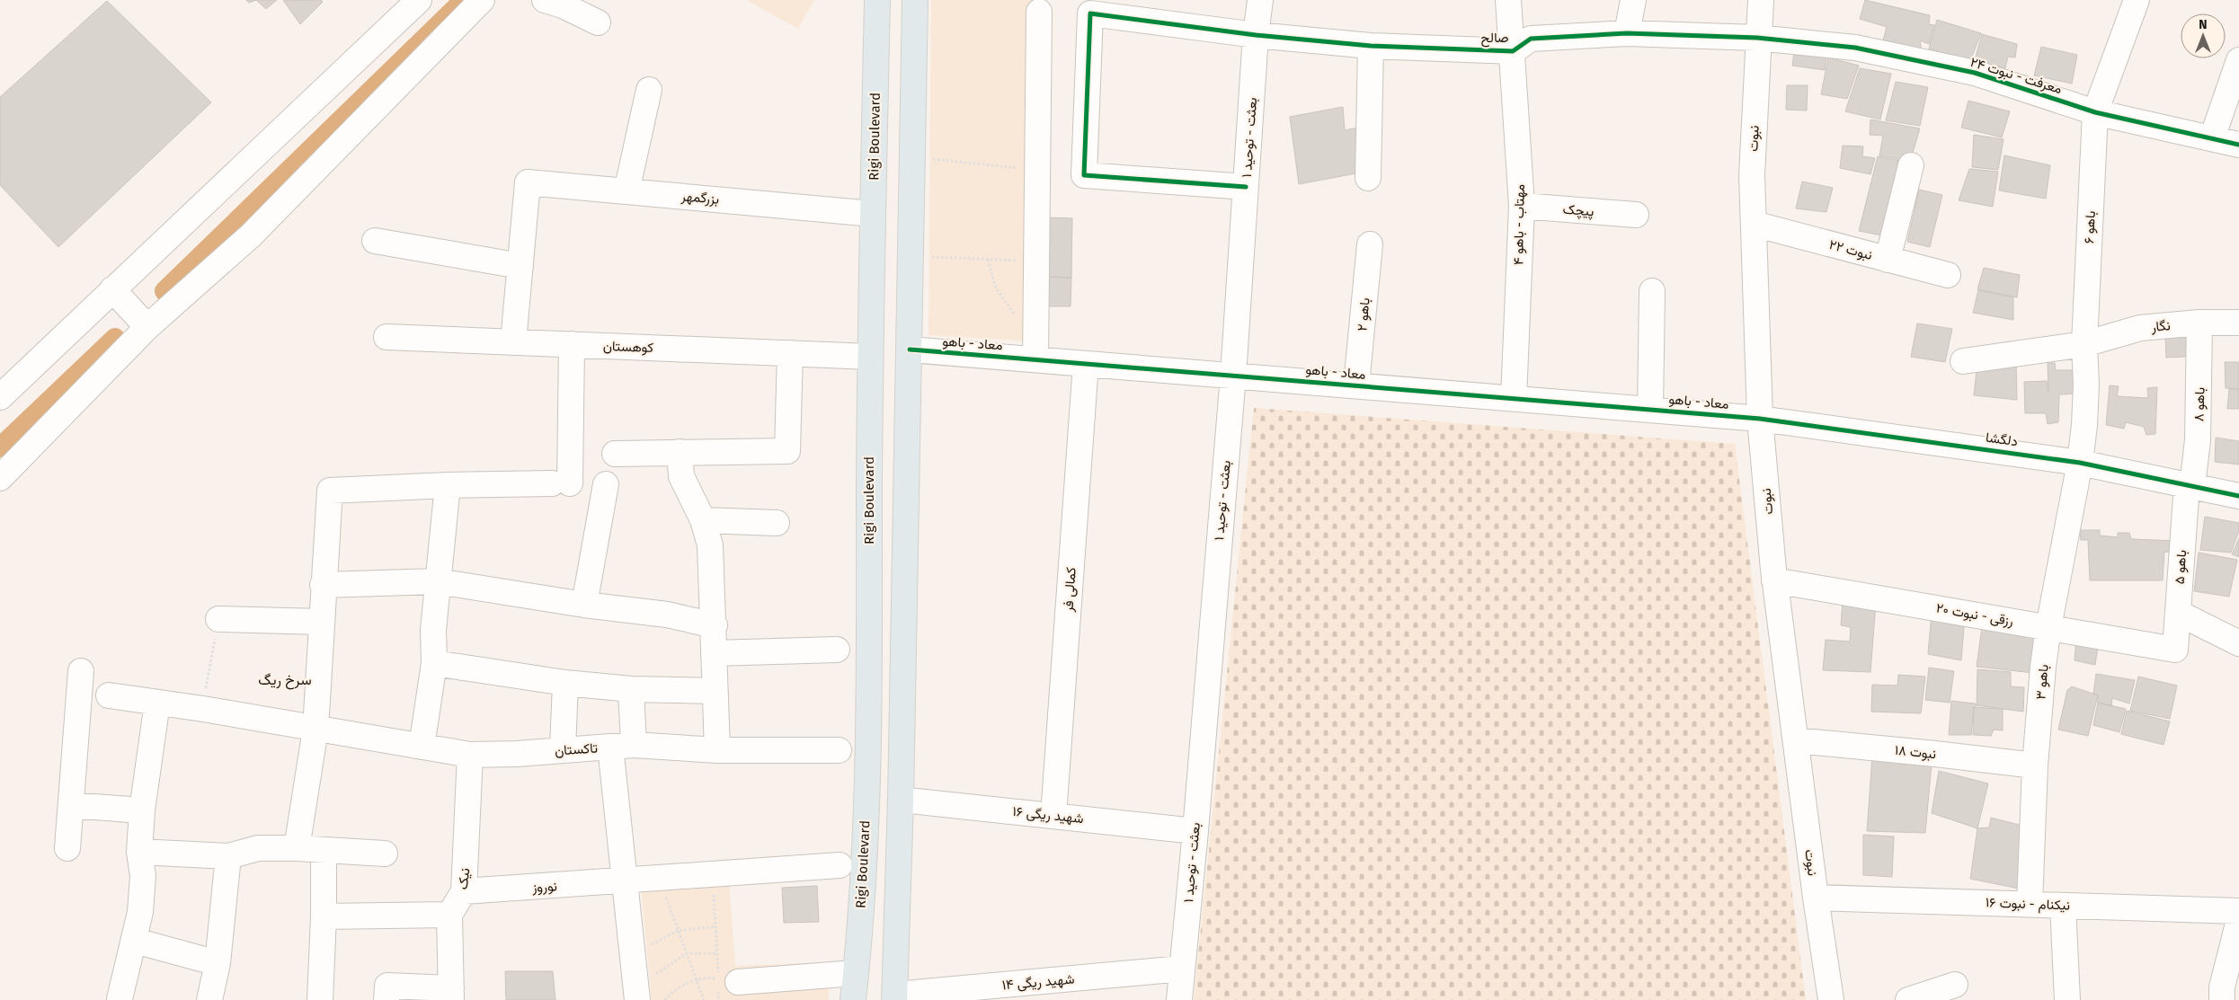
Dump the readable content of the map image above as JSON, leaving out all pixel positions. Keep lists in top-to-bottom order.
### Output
{
  "streets": {
    "main road": ["Rigi Boulevard"],
    "street": [
      "صالح",
      "معرفت - نبوت ۲۴",
      "بعثت - توحید ۱",
      "نبوت",
      "بزرگمهر",
      "پیچک",
      "مهتاب - باهو ۴",
      "باهو ۶",
      "نبوت ۲۲",
      "باهو ۲",
      "نگار",
      "معاد - باهو",
      "کوهستان",
      "باهو ۸",
      "دلگشا",
      "باهو ۵",
      "کمالی فر",
      "رزقی - نبوت ۲۰",
      "باهو ۳",
      "تاکستان",
      "نبوت ۱۸",
      "شهید ریگی ۱۶",
      "نیک",
      "نوروز",
      "نیکنام - نبوت ۱۶",
      "شهید ریگی ۱۴"
    ]
  },
  "crossings": [
    ["صالح", "معرفت - نبوت ۲۴"],
    ["صالح", "بعثت - توحید ۱"],
    ["صالح", "نبوت"],
    ["صالح", "مهتاب - باهو ۴"],
    ["معرفت - نبوت ۲۴", "نبوت"],
    ["معرفت - نبوت ۲۴", "باهو ۶"],
    ["Rigi Boulevard", "بزرگمهر"],
    ["Rigi Boulevard", "کوهستان"],
    ["بعثت - توحید ۱", "معاد - باهو"],
    ["بعثت - توحید ۱", "شهید ریگی ۱۶"],
    ["بعثت - توحید ۱", "شهید ریگی ۱۴"],
    ["نبوت", "نبوت ۲۲"],
    ["نبوت", "معاد - باهو"],
    ["نبوت", "دلگشا"],
    ["نبوت", "رزقی - نبوت ۲۰"],
    ["نبوت", "نبوت ۱۸"],
    ["نبوت", "نیکنام - نبوت ۱۶"],
    ["پیچک", "مهتاب - باهو ۴"],
    ["مهتاب - باهو ۴", "معاد - باهو"],
    ["باهو ۶", "نگار"],
    ["باهو ۶", "دلگشا"],
    ["باهو ۶", "باهو ۳"],
    ["باهو ۲", "معاد - باهو"],
    ["نگار", "باهو ۸"],
    ["معاد - باهو", "دلگشا"],
    ["معاد - باهو", "کمالی فر"],
    ["باهو ۸", "دلگشا"],
    ["باهو ۸", "باهو ۵"],
    ["دلگشا", "باهو ۵"],
    ["دلگشا", "باهو ۳"],
    ["باهو ۵", "رزقی - نبوت ۲۰"],
    ["کمالی فر", "شهید ریگی ۱۶"],
    ["رزقی - نبوت ۲۰", "باهو ۳"],
    ["باهو ۳", "نبوت ۱۸"],
    ["باهو ۳", "نیکنام - نبوت ۱۶"],
    ["تاکستان", "نیک"],
    ["نیک", "نوروز"]
  ],
  "districts": ["سرخ ریگ"],
  "north": "top"
}
